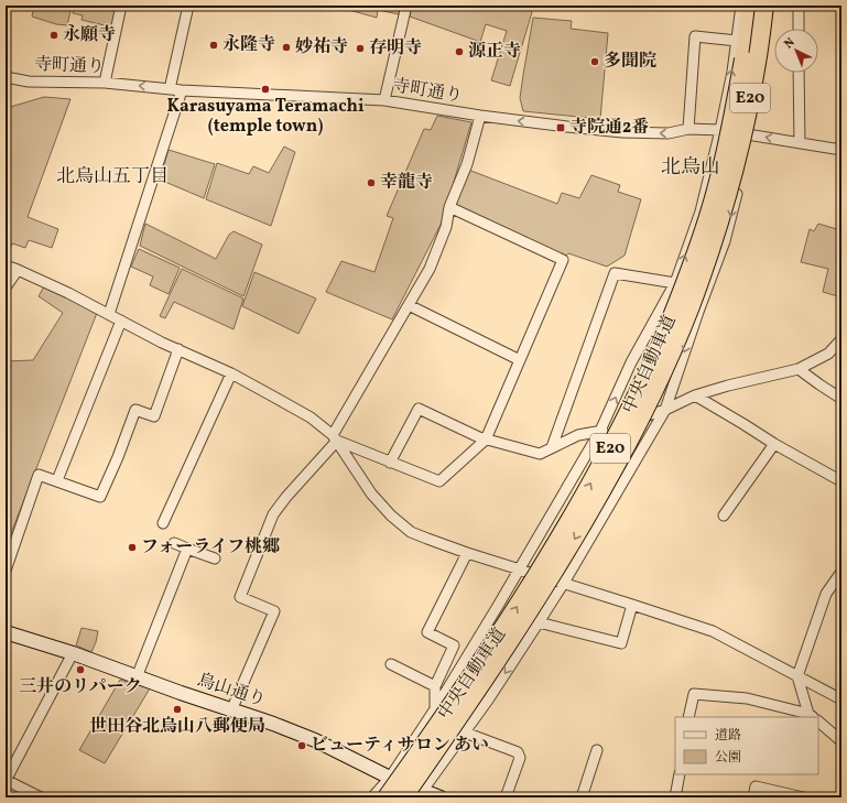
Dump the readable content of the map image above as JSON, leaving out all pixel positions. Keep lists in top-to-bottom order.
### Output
{
  "streets": {
    "highway": ["E20", "中央自動車道"],
    "street": ["寺町通り", "烏山通り"]
  },
  "one_way": ["寺町通り"],
  "districts": ["北烏山", "北烏山五丁目"],
  "places": {
    "other": [
      "永願寺",
      "永隆寺",
      "妙祐寺",
      "存明寺",
      "源正寺",
      "多聞院",
      "Karasuyama Teramachi (temple town)",
      "幸龍寺",
      "フォーライフ桃郷",
      "三井のリパーク",
      "世田谷北烏山八郵便局",
      "ビューティサロン あい"
    ],
    "transit": ["寺院通2番"]
  },
  "legend": ["道路", "公園"],
  "north": "top left"
}
